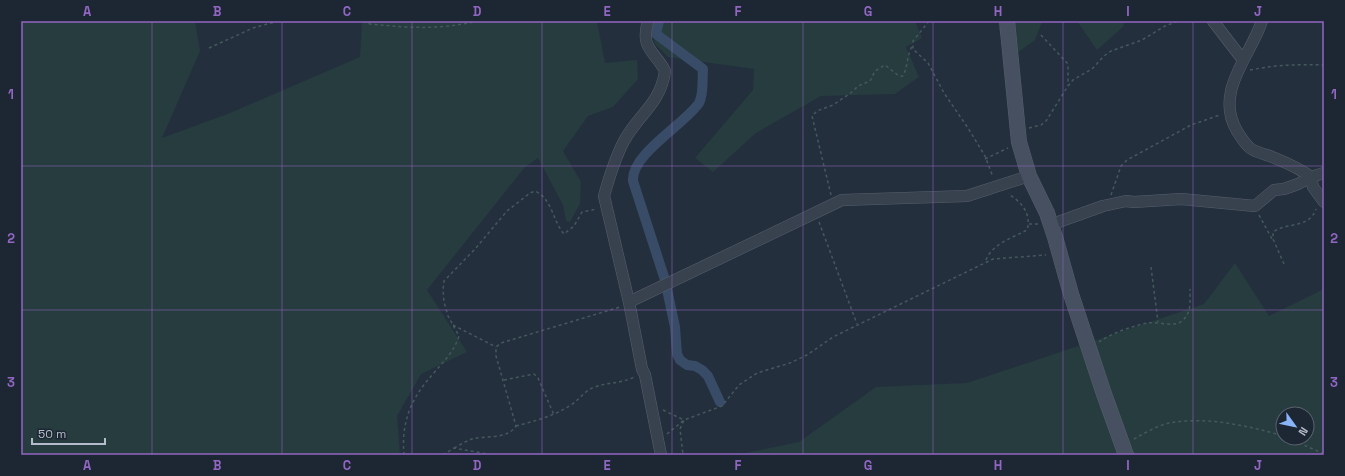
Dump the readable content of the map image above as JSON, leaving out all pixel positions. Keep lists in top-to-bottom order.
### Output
{
  "scale_bar": "50 m",
  "north": "bottom right",
  "grid": {
    "columns": [
      "A",
      "B",
      "C",
      "D",
      "E",
      "F",
      "G",
      "H",
      "I",
      "J"
    ],
    "rows": ["1", "2", "3"]
  }
}
